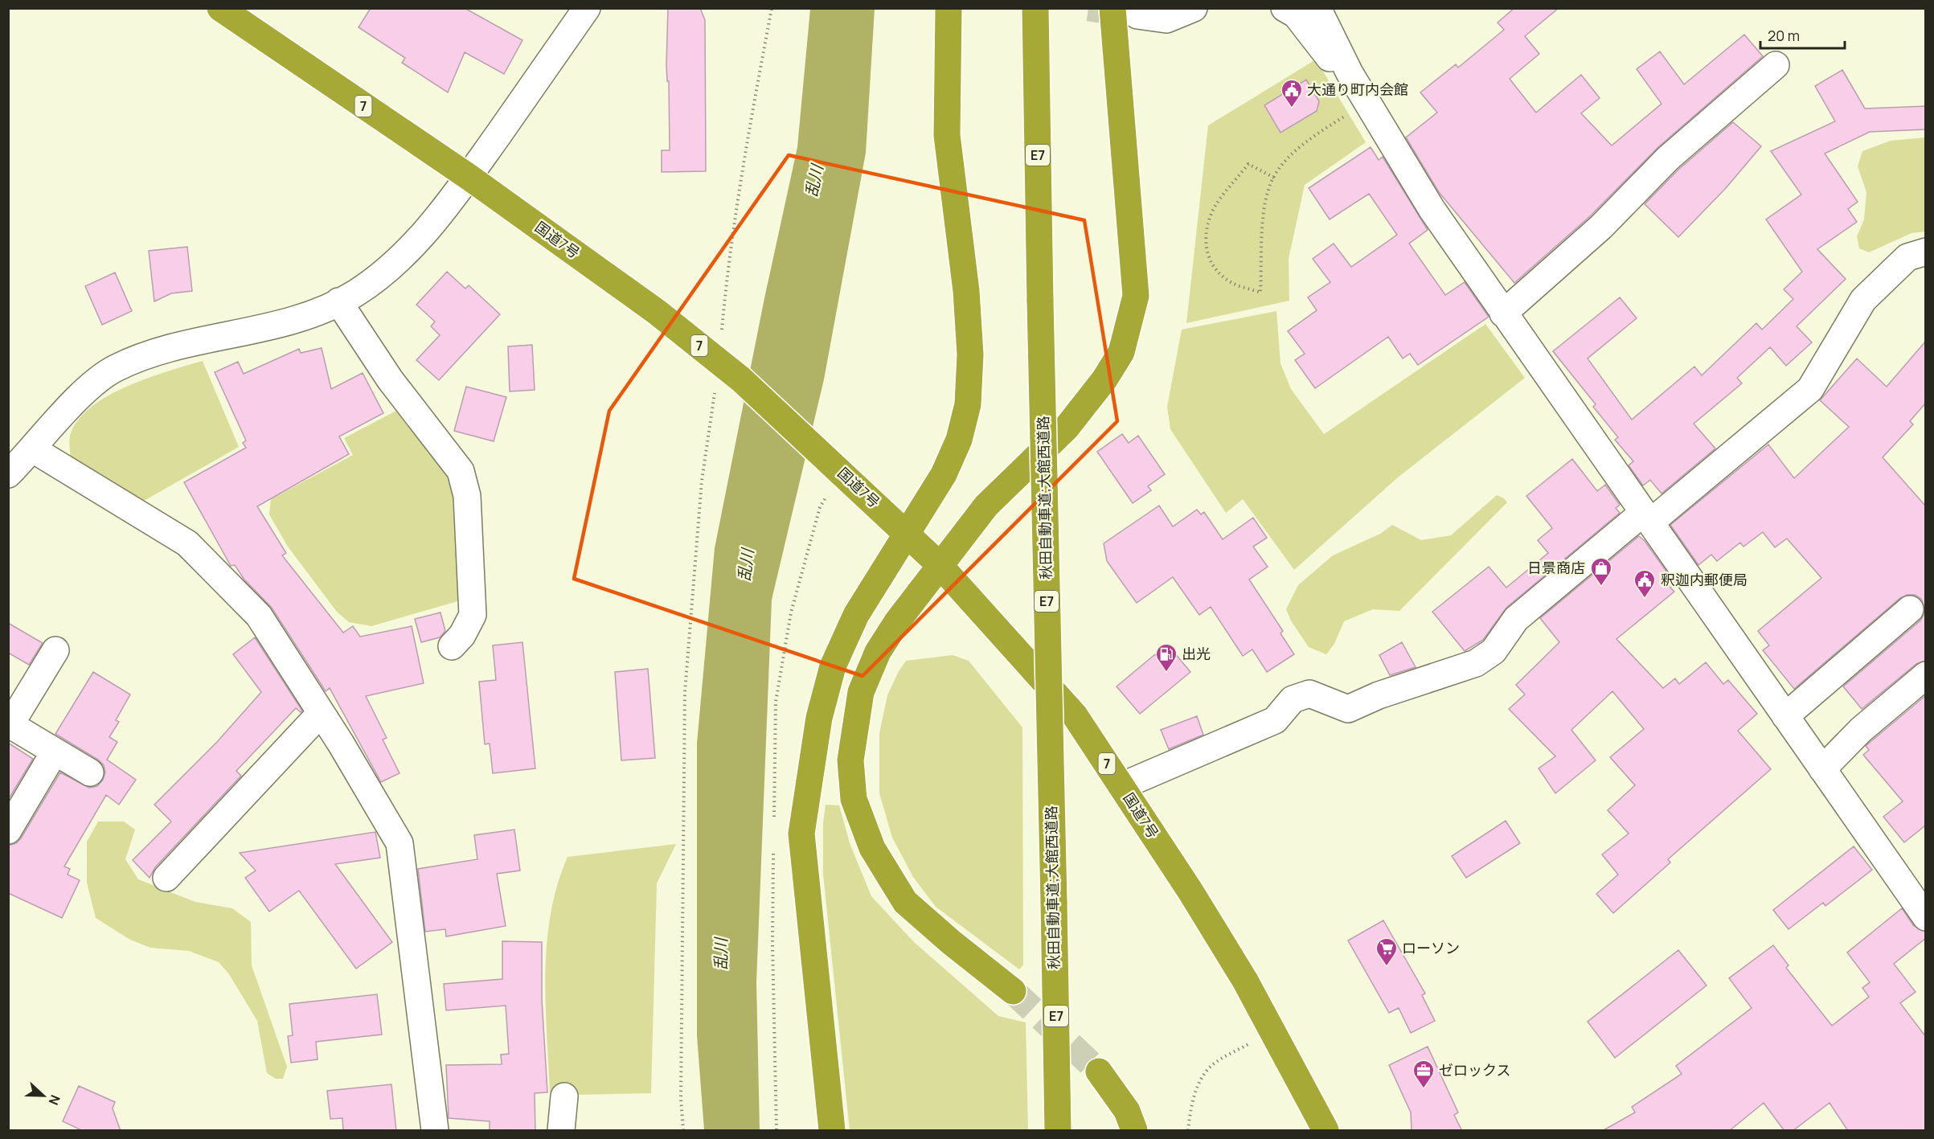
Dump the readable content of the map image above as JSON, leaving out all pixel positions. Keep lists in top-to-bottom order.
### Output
{
  "streets": {
    "highway": [
      "7",
      "E7",
      "国道7号",
      "秋田自動車道;大館西道路"
    ]
  },
  "water": ["乱川"],
  "places": {
    "public building": ["大通り町内会館", "釈迦内郵便局"],
    "shop": ["日景商店"],
    "fuel station": ["出光"],
    "supermarket": ["ローソン"],
    "office": ["ゼロックス"]
  },
  "scale_bar": "20 m",
  "north": "right"
}
